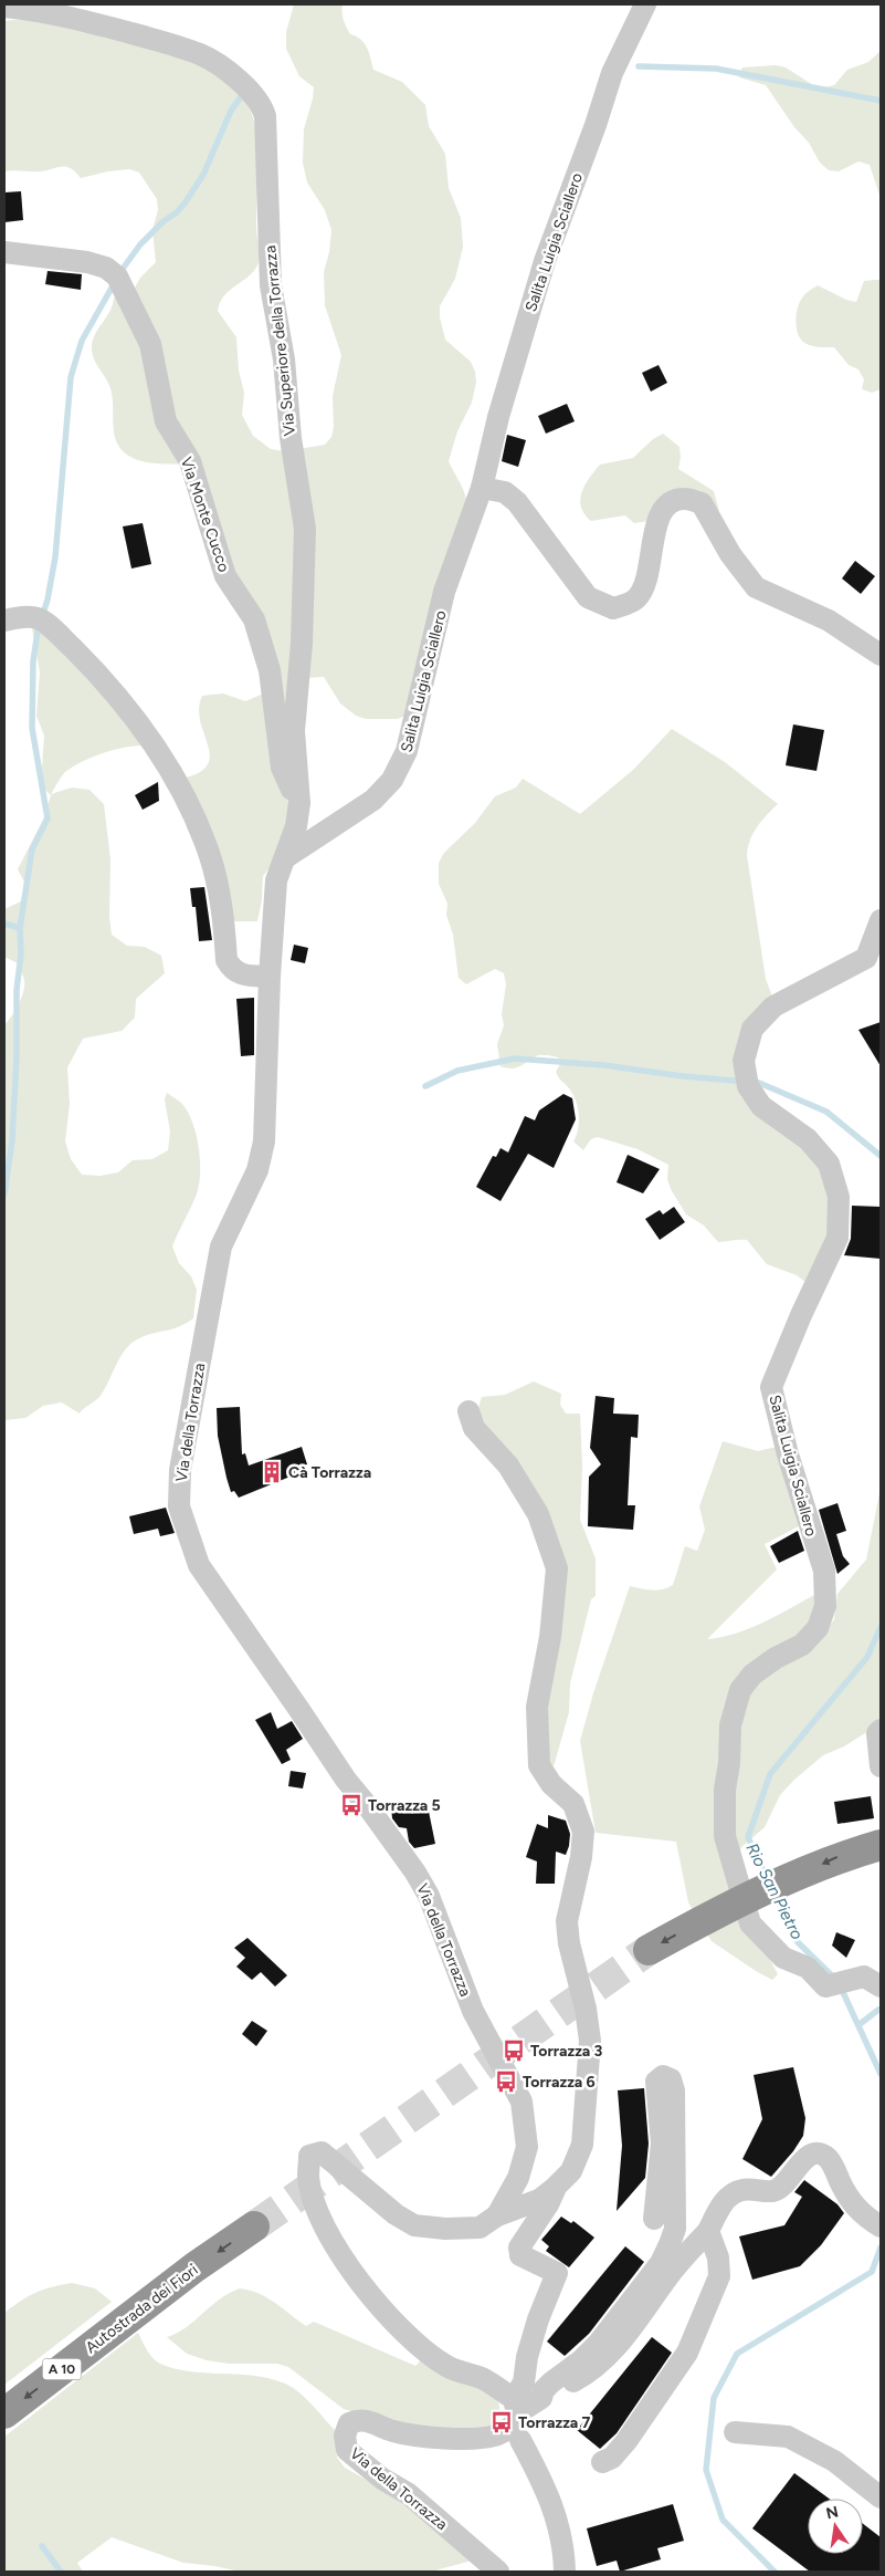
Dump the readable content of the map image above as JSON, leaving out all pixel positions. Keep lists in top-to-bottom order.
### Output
{
  "streets": {
    "highway": ["Autostrada dei Fiori", "A 10"],
    "street": [
      "Salita Luigia Sciallero",
      "Via Superiore della Torrazza",
      "Via Monte Cucco",
      "Via della Torrazza"
    ]
  },
  "crossings": [
    ["Salita Luigia Sciallero", "Via Superiore della Torrazza"],
    ["Salita Luigia Sciallero", "Via della Torrazza"],
    ["Via Superiore della Torrazza", "Via Monte Cucco"],
    ["Via Superiore della Torrazza", "Via della Torrazza"]
  ],
  "one_way": ["Autostrada dei Fiori"],
  "water": ["Rio San Pietro"],
  "places": {
    "building": ["Cà Torrazza"],
    "bus stop": [
      "Torrazza 5",
      "Torrazza 3",
      "Torrazza 6",
      "Torrazza 7"
    ]
  },
  "north": "top"
}
